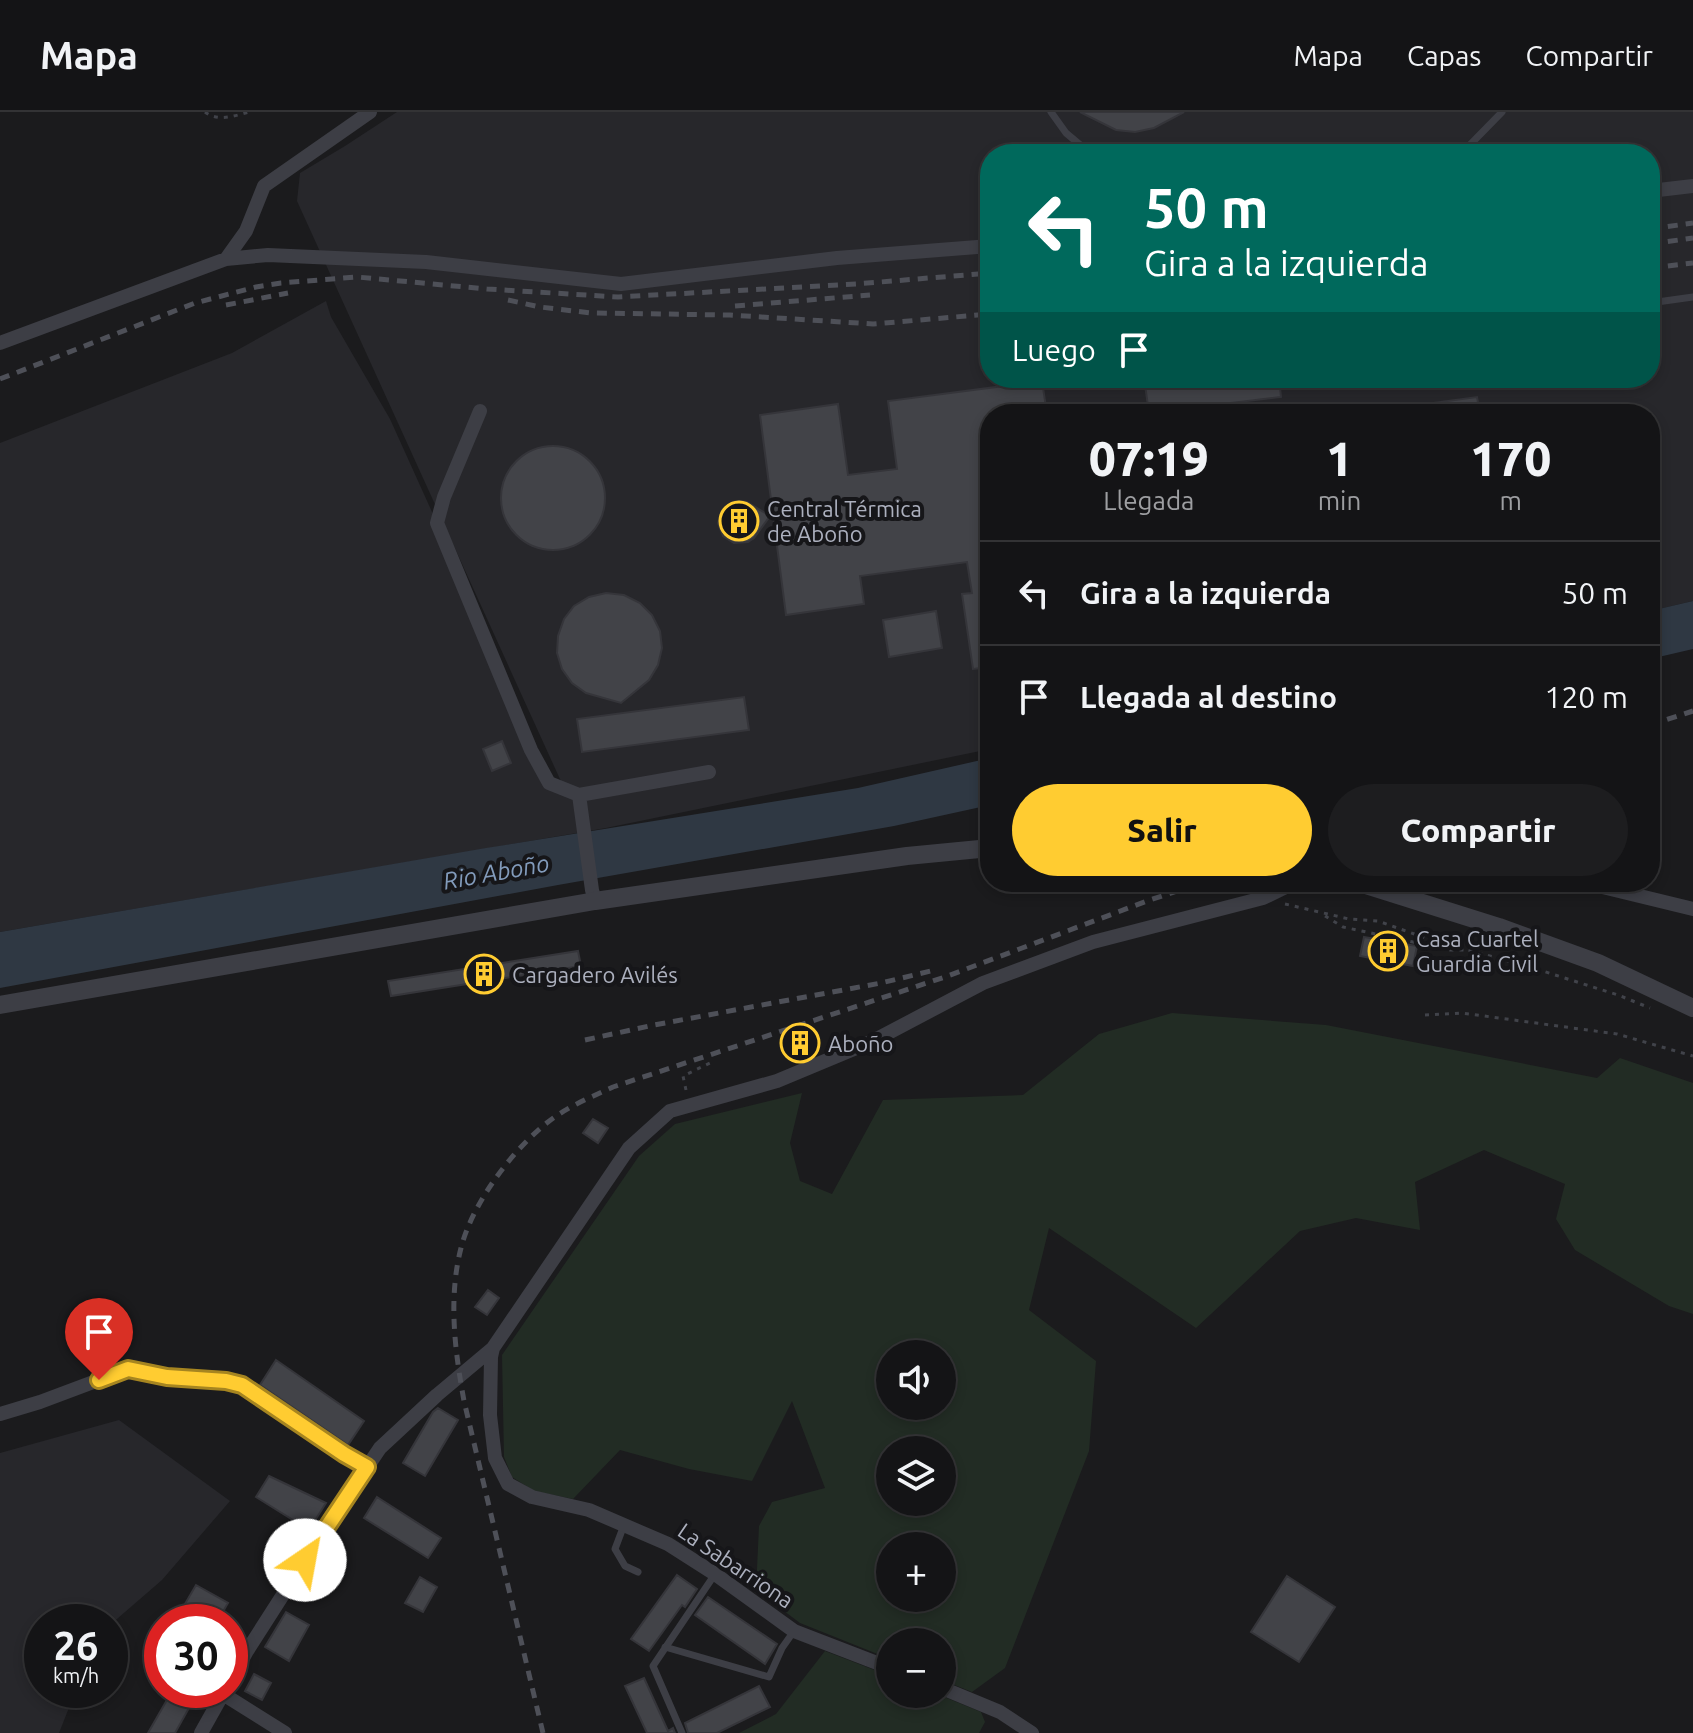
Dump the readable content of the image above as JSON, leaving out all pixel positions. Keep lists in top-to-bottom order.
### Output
{
  "streets": {
    "street": ["La Sabarriona"]
  },
  "water": ["Rio Aboño"],
  "places": {
    "building": [
      "Central Térmica de Aboño",
      "Casa Cuartel Guardia Civil",
      "Cargadero Avilés",
      "Aboño"
    ]
  },
  "page": {
    "header": "Mapa",
    "nav": ["Mapa", "Capas", "Compartir"],
    "turn": ["50 m", "Gira a la izquierda"],
    "then": "Luego",
    "eta": [
      "07:19",
      "Llegada",
      "1",
      "min",
      "170",
      "m"
    ],
    "list": [
      {
        "name": "Gira a la izquierda",
        "value": "50 m"
      },
      {
        "name": "Llegada al destino",
        "value": "120 m"
      }
    ],
    "buttons": ["Salir", "Compartir"],
    "map_buttons": ["+", "−"],
    "speed": "26 km/h",
    "limit": "30"
  }
}
